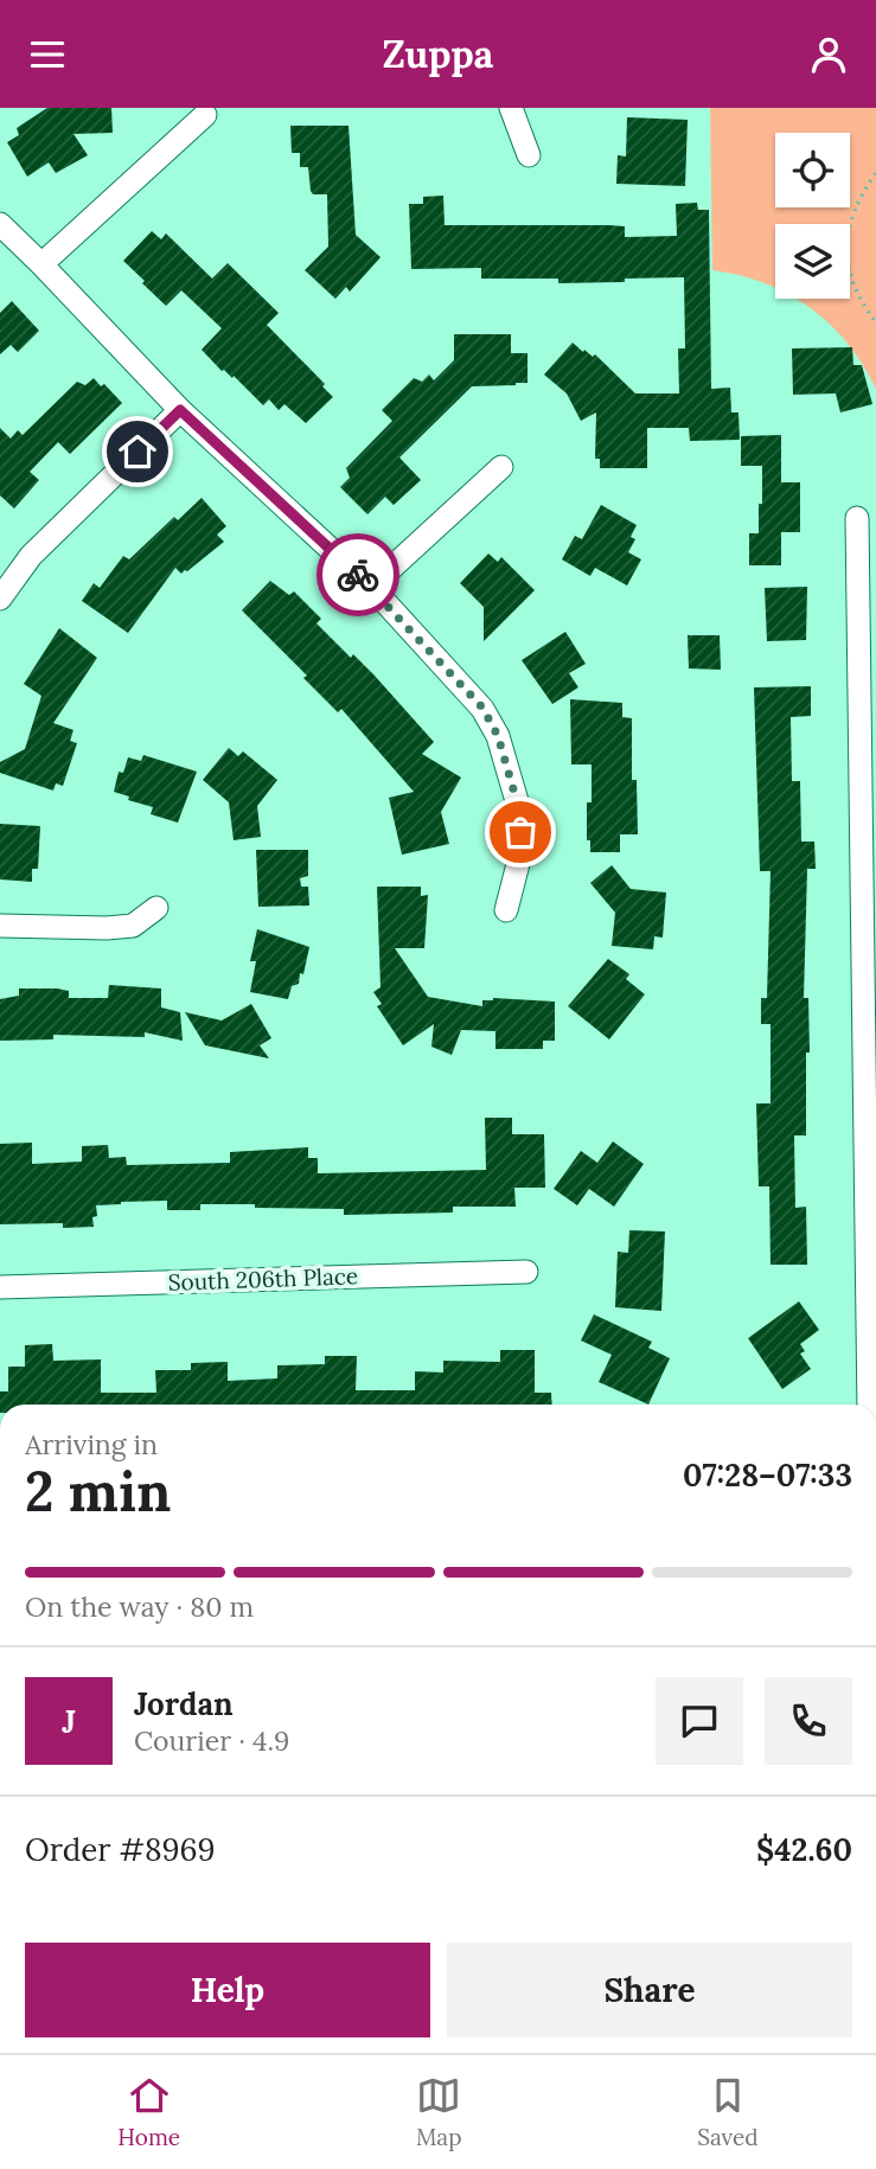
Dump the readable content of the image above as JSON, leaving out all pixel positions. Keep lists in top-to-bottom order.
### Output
{
  "streets": {
    "street": ["South 206th Place"]
  },
  "page": {
    "header": "Zuppa",
    "heading": ["2 min", "Arriving in", "07:28–07:33"],
    "panel": [
      "Jordan",
      "Courier · 4.9",
      "Order #8969",
      "$42.60"
    ],
    "bar": "On the way · 80 m",
    "round": "J",
    "buttons": ["Help", "Share"],
    "tabs": ["Home", "Map", "Saved"]
  }
}
